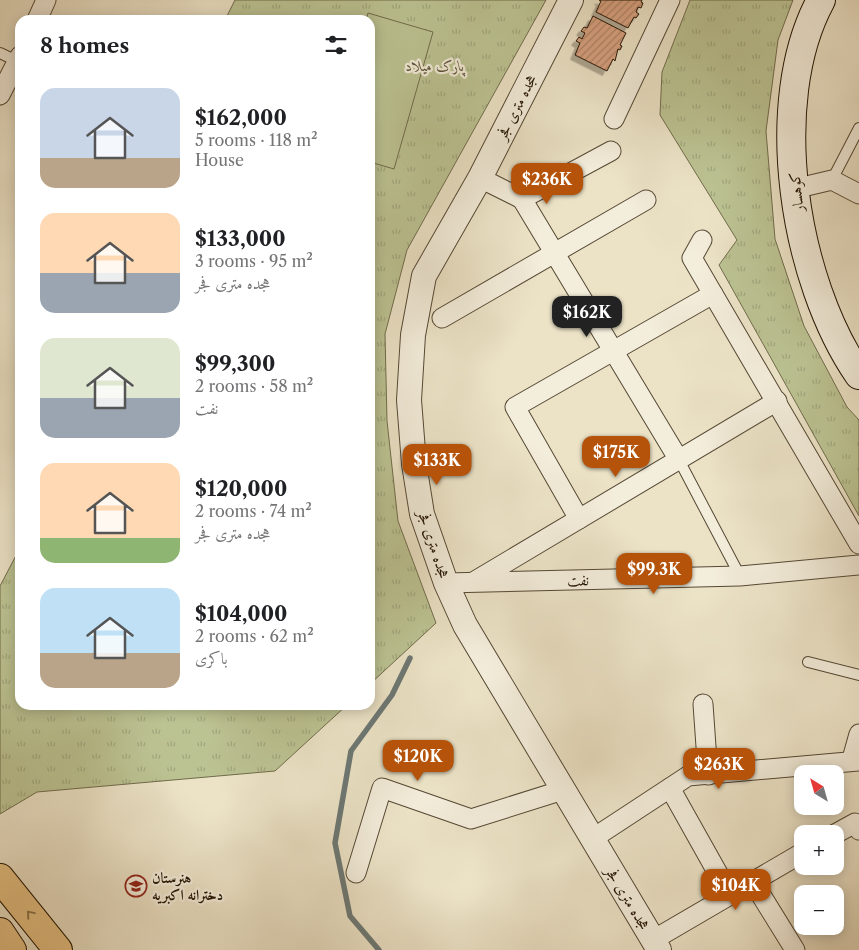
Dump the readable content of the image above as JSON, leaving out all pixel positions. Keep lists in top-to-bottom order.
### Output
{
  "streets": {
    "main road": ["کوهسار"],
    "street": ["هجده متری فجر", "نفت"]
  },
  "crossings": [
    ["هجده متری فجر", "نفت"]
  ],
  "parks": ["پارک میلاد"],
  "places": {
    "school or university": ["هنرستان دخترانه اکبریه"]
  },
  "north": "top left",
  "page": {
    "heading": "8 homes",
    "list": [
      {
        "name": "$162,000",
        "note": "5 rooms · 118 m² · House"
      },
      {
        "name": "$133,000",
        "note": "3 rooms · 95 m² · هجده متری فجر"
      },
      {
        "name": "$99,300",
        "note": "2 rooms · 58 m² · نفت"
      },
      {
        "name": "$120,000",
        "note": "2 rooms · 74 m² · هجده متری فجر"
      },
      {
        "name": "$104,000",
        "note": "2 rooms · 62 m² · باکری"
      }
    ],
    "price": [
      "$236K",
      "$162K",
      "$175K",
      "$133K",
      "$99.3K",
      "$120K",
      "$263K",
      "$104K"
    ],
    "map_buttons": ["+", "−"]
  }
}
